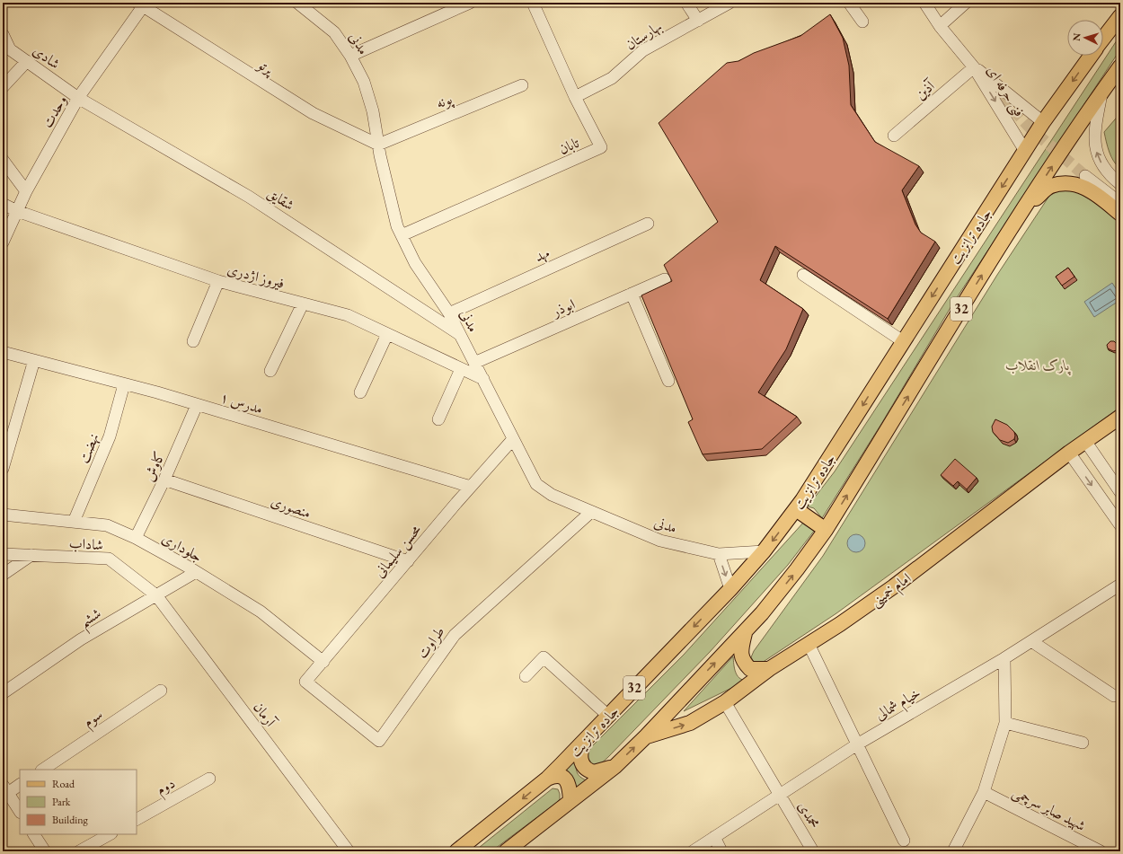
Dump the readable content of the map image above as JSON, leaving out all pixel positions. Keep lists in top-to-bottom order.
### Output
{
  "streets": {
    "main road": ["جاده ترانزیت", "32", "امام خمینی"],
    "street": [
      "بهارستان",
      "مدنی",
      "شادی",
      "پرتو",
      "آذین",
      "فنی حرفه ای",
      "پونه",
      "وحدت",
      "تابان",
      "شقایق",
      "مهد",
      "فیروز اژدری",
      "ابوذر",
      "مدرس ۱",
      "نهضت",
      "کاوش",
      "منصوری",
      "شاداب",
      "جلوداری",
      "محسن سلیمانی",
      "ششم",
      "طراوت",
      "خیام شمالی",
      "آرمان",
      "سوم",
      "دوم",
      "شهید صابر سرچمی",
      "محمدی"
    ]
  },
  "crossings": [
    ["بهارستان", "تابان"],
    ["مدنی", "پرتو"],
    ["مدنی", "پونه"],
    ["مدنی", "تابان"],
    ["مدنی", "شقایق"],
    ["مدنی", "جاده ترانزیت"],
    ["مدنی", "مهد"],
    ["مدنی", "فیروز اژدری"],
    ["مدنی", "ابوذر"],
    ["مدنی", "محسن سلیمانی"],
    ["مدنی", "طراوت"],
    ["شادی", "وحدت"],
    ["شادی", "شقایق"],
    ["پرتو", "پونه"],
    ["پرتو", "وحدت"],
    ["آذین", "فنی حرفه ای"],
    ["فنی حرفه ای", "جاده ترانزیت"],
    ["وحدت", "شقایق"],
    ["وحدت", "فیروز اژدری"],
    ["32", "امام خمینی"],
    ["مدرس ۱", "نهضت"],
    ["مدرس ۱", "کاوش"],
    ["مدرس ۱", "محسن سلیمانی"],
    ["نهضت", "جلوداری"],
    ["کاوش", "منصوری"],
    ["کاوش", "جلوداری"],
    ["منصوری", "محسن سلیمانی"],
    ["شاداب", "ششم"],
    ["شاداب", "آرمان"],
    ["جلوداری", "محسن سلیمانی"],
    ["جلوداری", "ششم"],
    ["محسن سلیمانی", "طراوت"],
    ["امام خمینی", "محمدی"],
    ["ششم", "آرمان"],
    ["خیام شمالی", "محمدی"]
  ],
  "parks": ["پارک انقلاب"],
  "legend": ["Road", "Park", "Building"],
  "north": "left"
}
